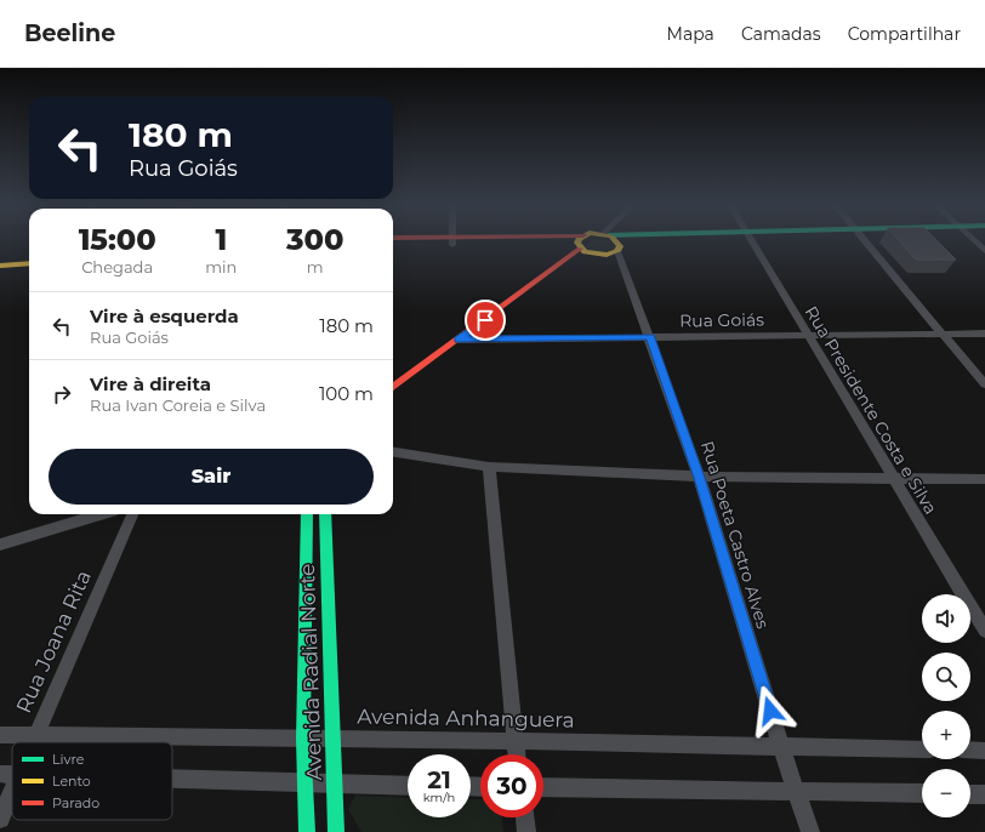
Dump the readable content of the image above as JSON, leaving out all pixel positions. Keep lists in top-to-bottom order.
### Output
{
  "streets": {
    "street": [
      "Rua Goiás",
      "Rua Presidente Costa e Silva",
      "Rua Poeta Castro Alves",
      "Rua Joana Rita",
      "Avenida Radial Norte",
      "Avenida Anhanguera"
    ]
  },
  "crossings": [
    ["Rua Goiás", "Rua Presidente Costa e Silva"],
    ["Rua Goiás", "Rua Poeta Castro Alves"],
    ["Rua Poeta Castro Alves", "Avenida Anhanguera"],
    ["Rua Joana Rita", "Avenida Anhanguera"],
    ["Avenida Radial Norte", "Avenida Anhanguera"]
  ],
  "legend": ["Livre", "Lento", "Parado"],
  "page": {
    "header": "Beeline",
    "nav": ["Mapa", "Camadas", "Compartilhar"],
    "turn": ["180 m", "Rua Goiás"],
    "eta": [
      "15:00",
      "Chegada",
      "1",
      "min",
      "300",
      "m"
    ],
    "list": [
      {
        "name": "Vire à esquerda",
        "note": "Rua Goiás",
        "value": "180 m"
      },
      {
        "name": "Vire à direita",
        "note": "Rua Ivan Coreia e Silva",
        "value": "100 m"
      }
    ],
    "buttons": "Sair",
    "map_buttons": ["+", "−"],
    "speed": "21 km/h",
    "limit": "30"
  }
}
